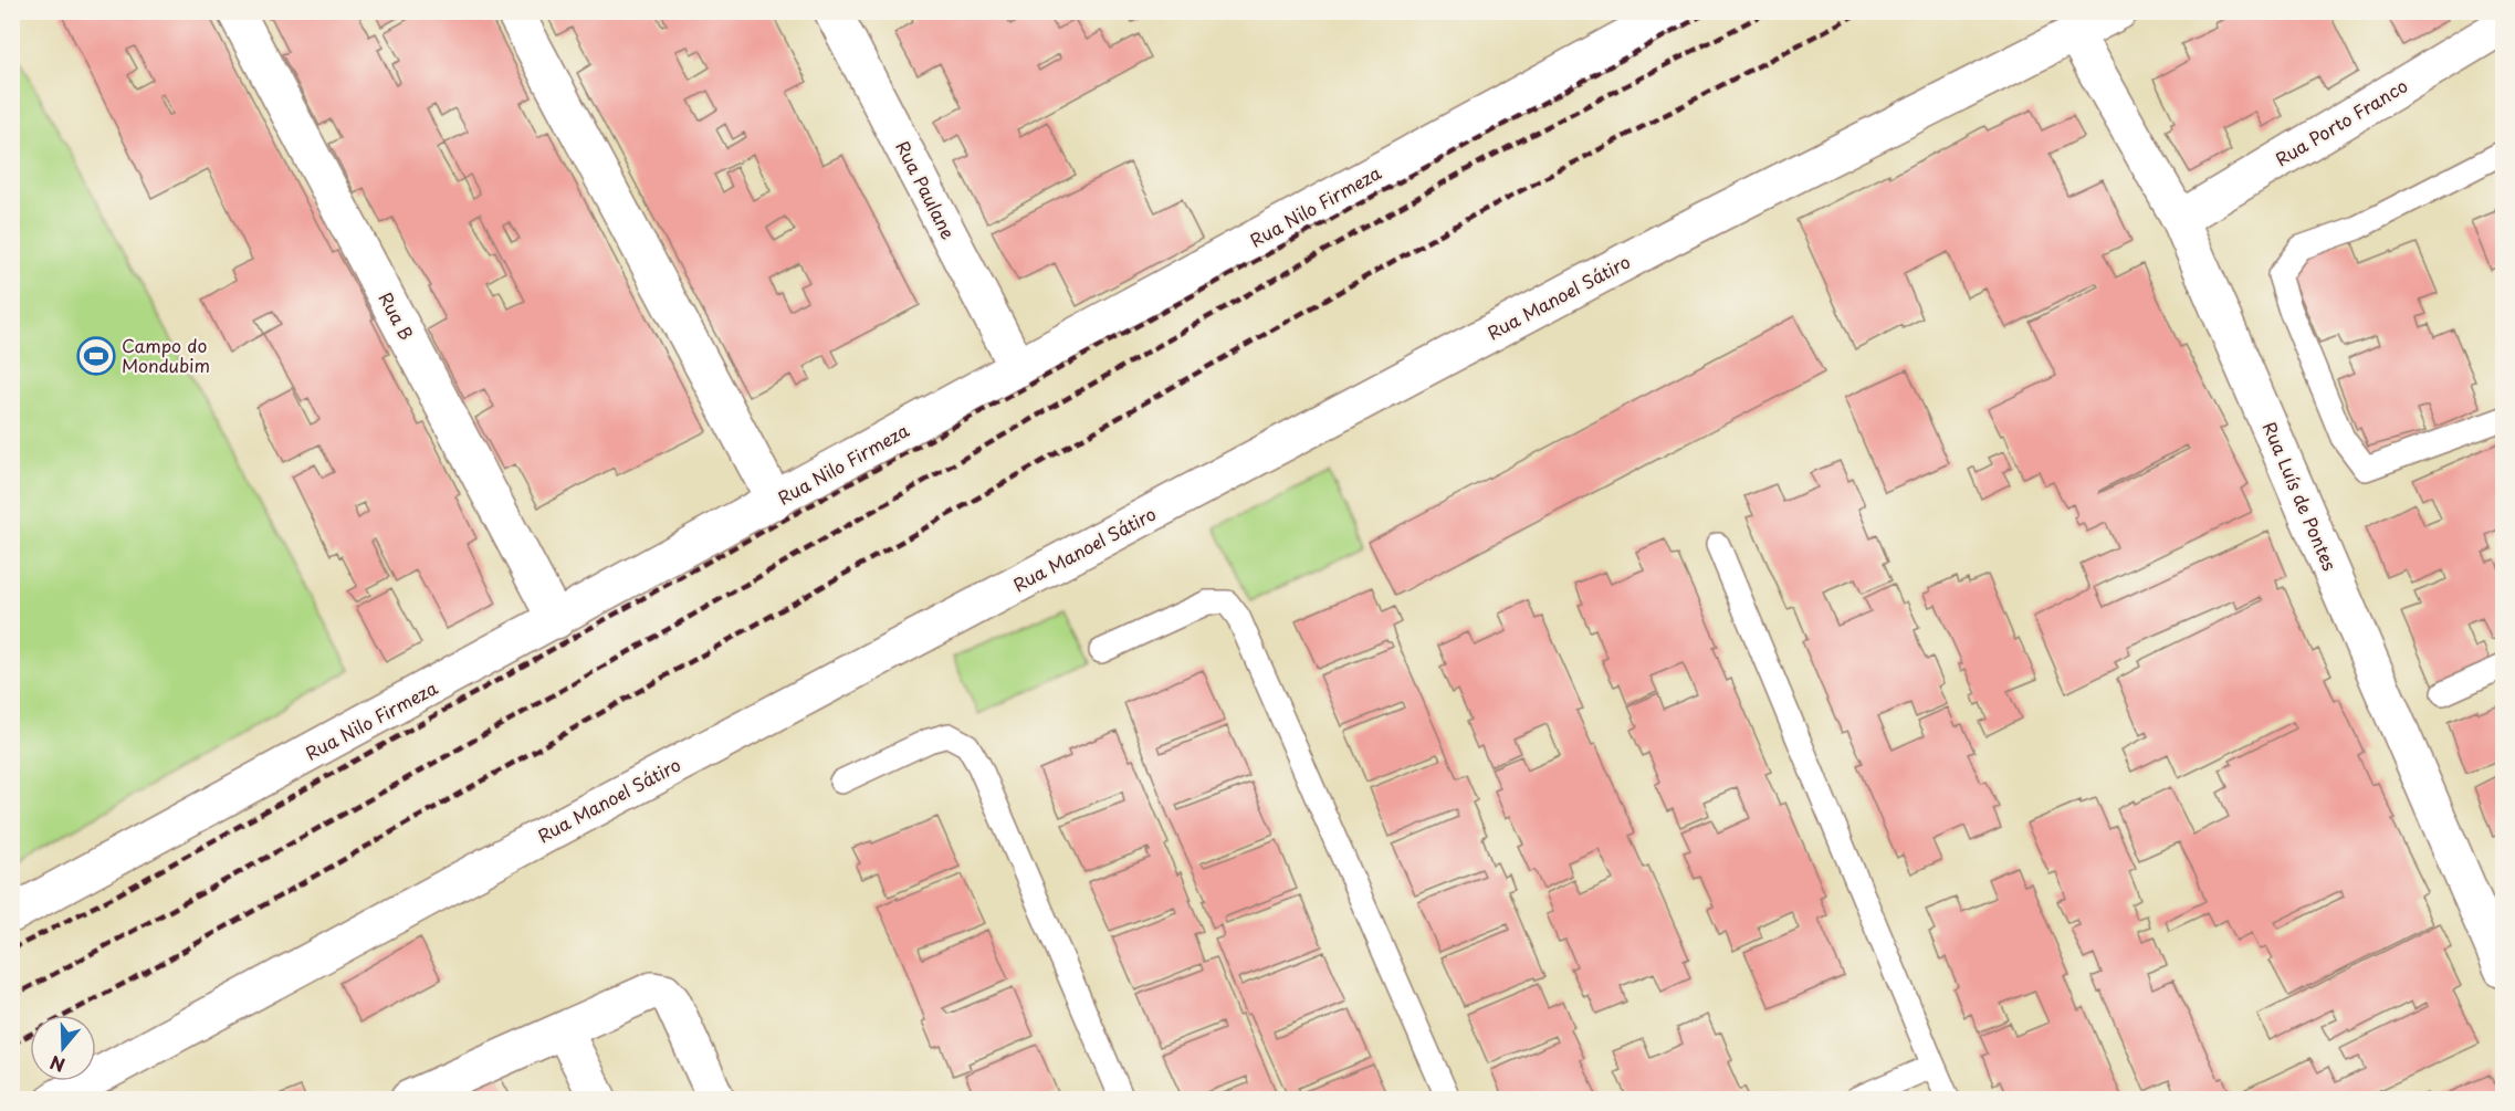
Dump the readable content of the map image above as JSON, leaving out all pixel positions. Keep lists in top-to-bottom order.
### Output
{
  "streets": {
    "street": [
      "Rua Porto Franco",
      "Rua Paulane",
      "Rua Nilo Firmeza",
      "Rua Manoel Sátiro",
      "Rua B",
      "Rua Luís de Pontes"
    ]
  },
  "crossings": [
    ["Rua Porto Franco", "Rua Luís de Pontes"],
    ["Rua Paulane", "Rua Nilo Firmeza"],
    ["Rua Nilo Firmeza", "Rua B"],
    ["Rua Manoel Sátiro", "Rua Luís de Pontes"]
  ],
  "places": {
    "sports": ["Campo do Mondubim"]
  },
  "north": "bottom"
}
